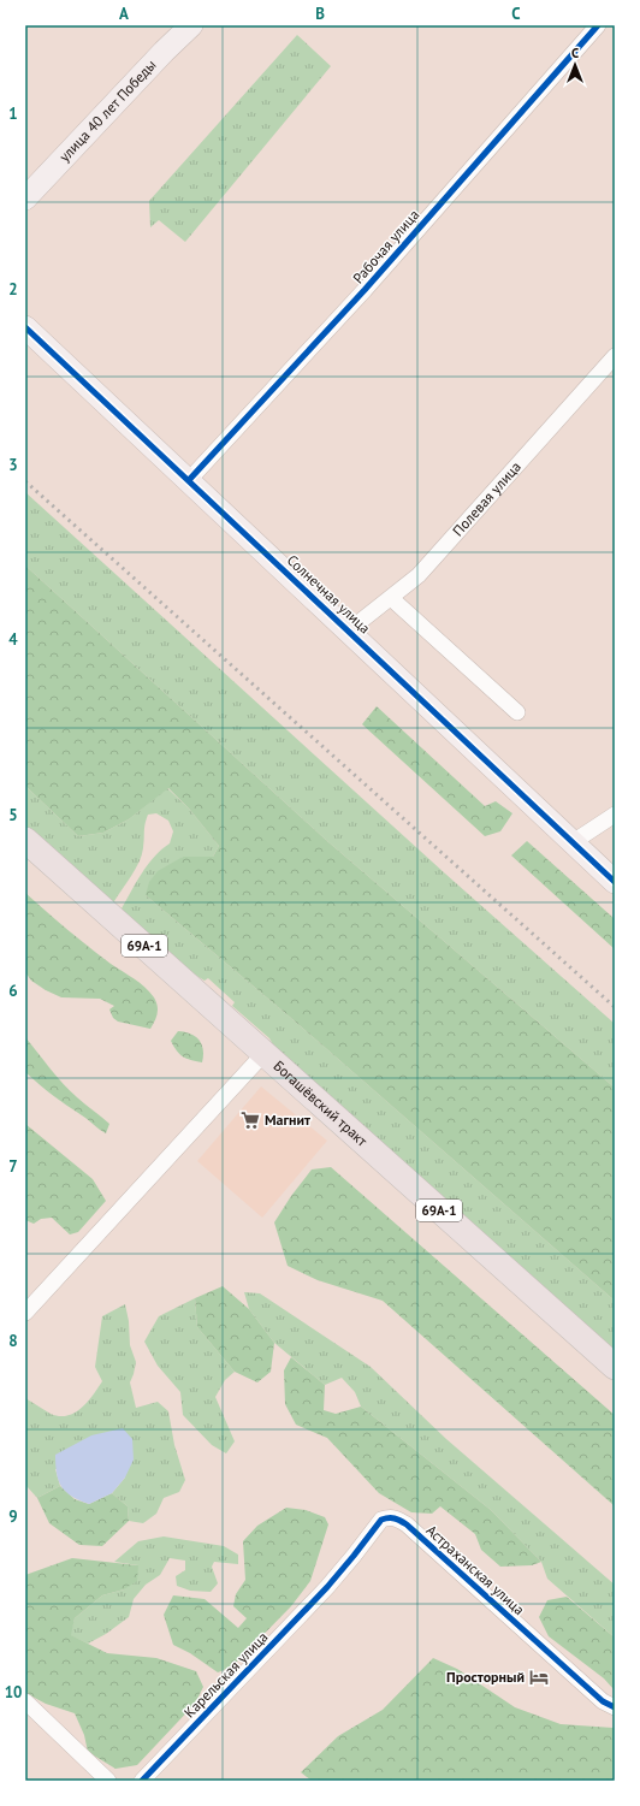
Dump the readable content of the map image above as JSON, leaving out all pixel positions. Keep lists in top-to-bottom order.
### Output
{
  "streets": {
    "main road": ["69А-1", "Богашёвский тракт"],
    "street": [
      "улица 40 лет Победы",
      "Рабочая улица",
      "Полевая улица",
      "Солнечная улица",
      "Астраханская улица",
      "Карельская улица"
    ]
  },
  "crossings": [
    ["Рабочая улица", "Солнечная улица"],
    ["Полевая улица", "Солнечная улица"],
    ["Астраханская улица", "Карельская улица"]
  ],
  "places": {
    "supermarket": ["Магнит"],
    "hotel": ["Просторный"]
  },
  "north": "top",
  "grid": {
    "columns": ["A", "B", "C"],
    "rows": [
      "1",
      "2",
      "3",
      "4",
      "5",
      "6",
      "7",
      "8",
      "9",
      "10"
    ]
  }
}
